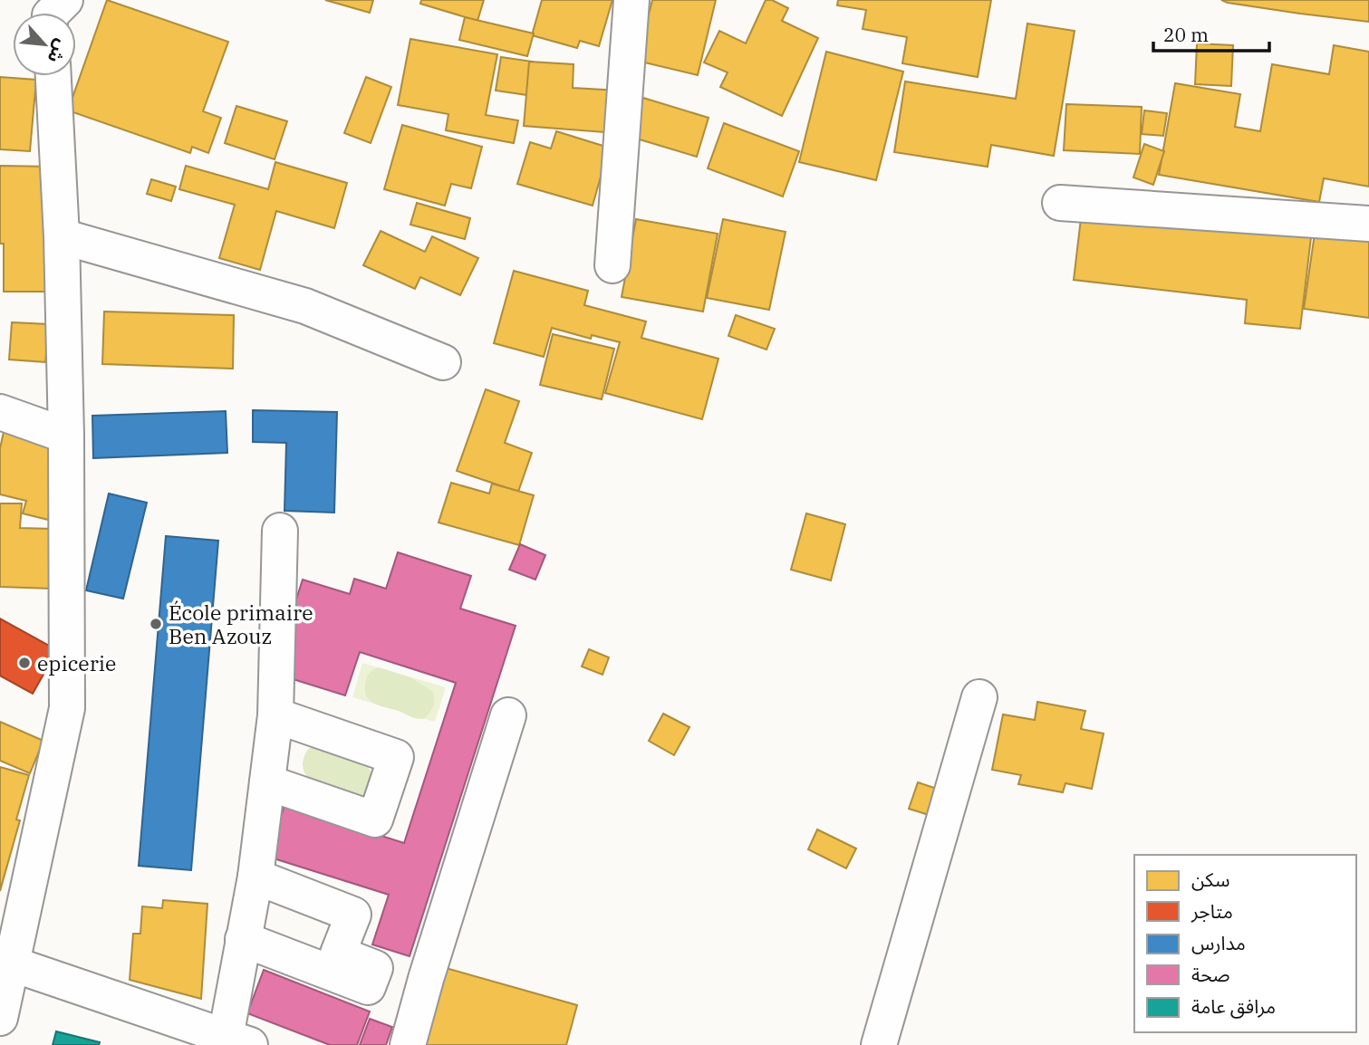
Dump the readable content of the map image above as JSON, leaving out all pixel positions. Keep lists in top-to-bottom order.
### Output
{
  "places": ["École primaire Ben Azouz", "epicerie"],
  "legend": [
    "سكن",
    "متاجر",
    "مدارس",
    "صحة",
    "مرافق عامة"
  ],
  "scale_bar": "20 m",
  "north": "bottom right"
}
